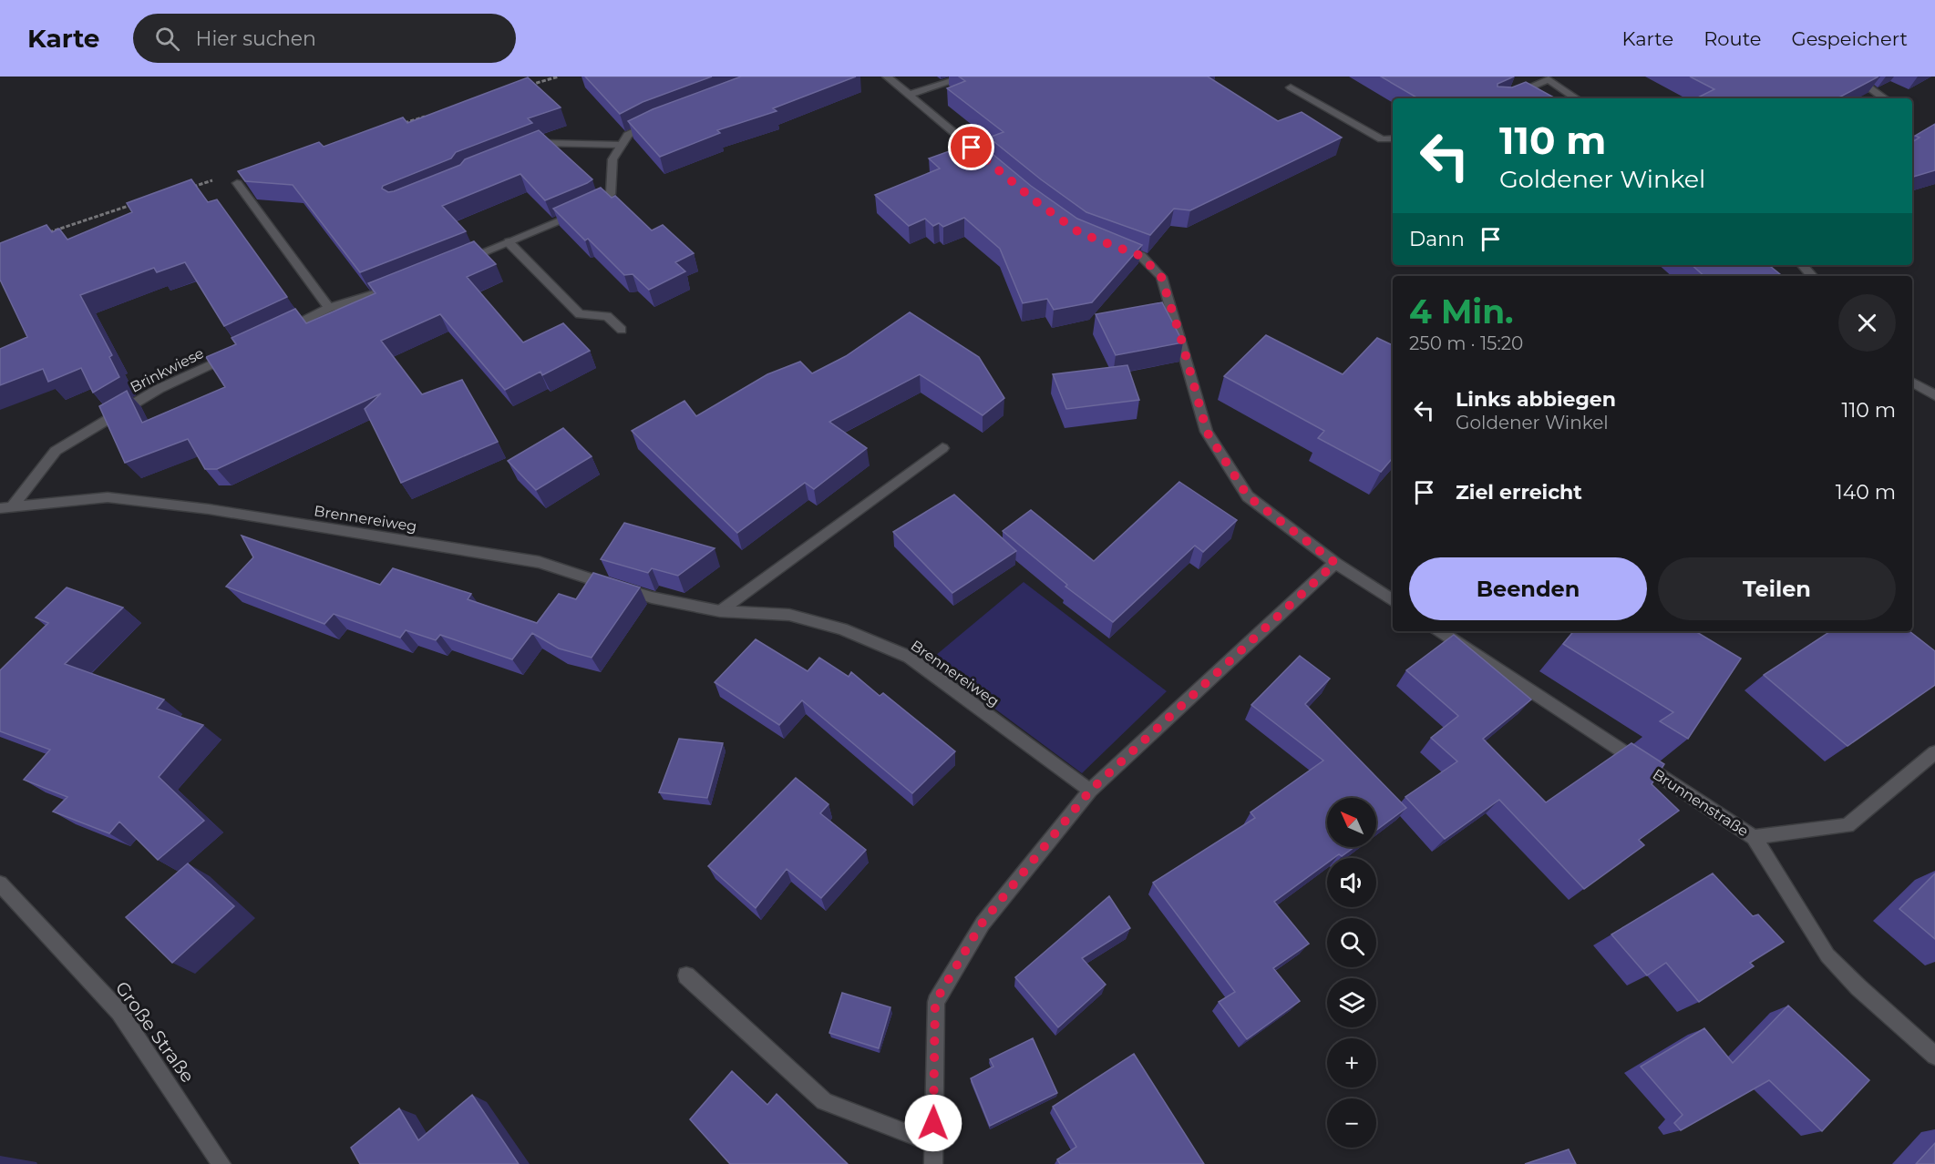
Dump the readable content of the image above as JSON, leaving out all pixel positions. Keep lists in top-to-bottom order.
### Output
{
  "streets": {
    "street": [
      "Brinkwiese",
      "Brennereiweg",
      "Brunnenstraße",
      "Große Straße"
    ]
  },
  "crossings": [
    ["Brinkwiese", "Brennereiweg"]
  ],
  "north": "top left",
  "page": {
    "header": "Karte",
    "search": "Hier suchen",
    "nav": ["Karte", "Route", "Gespeichert"],
    "turn": ["110 m", "Goldener Winkel"],
    "then": "Dann",
    "heading": ["4 Min.", "250 m · 15:20"],
    "list": [
      {
        "name": "Links abbiegen",
        "note": "Goldener Winkel",
        "value": "110 m"
      },
      {
        "name": "Ziel erreicht",
        "value": "140 m"
      }
    ],
    "buttons": ["Beenden", "Teilen"],
    "map_buttons": ["+", "−"]
  }
}
